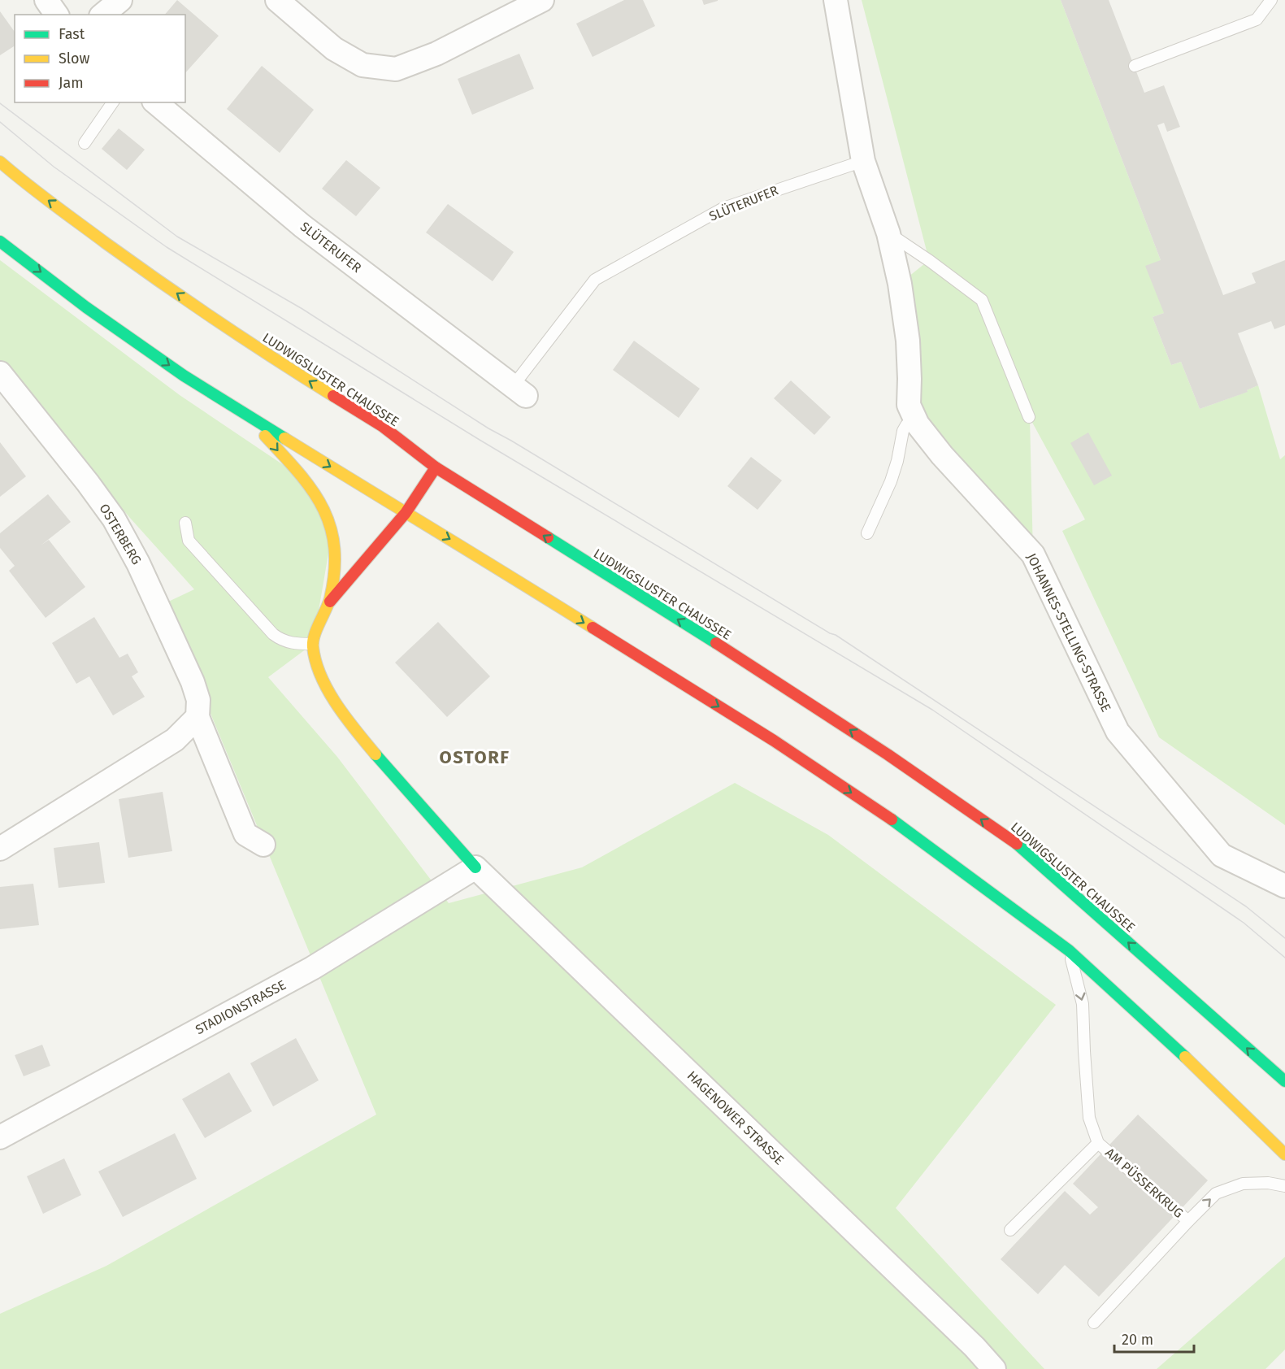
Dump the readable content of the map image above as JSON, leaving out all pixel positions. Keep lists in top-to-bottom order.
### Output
{
  "streets": {
    "street": [
      "SLÜTERUFER",
      "LUDWIGSLUSTER CHAUSSEE",
      "OSTERBERG",
      "JOHANNES-STELLING-STRASSE",
      "STADIONSTRASSE",
      "HAGENOWER STRASSE"
    ],
    "lane": ["AM PÜSSERKRUG"]
  },
  "crossings": [
    ["SLÜTERUFER", "JOHANNES-STELLING-STRASSE"],
    ["STADIONSTRASSE", "HAGENOWER STRASSE"]
  ],
  "districts": ["OSTORF"],
  "legend": ["Fast", "Slow", "Jam"],
  "scale_bar": "20 m"
}
